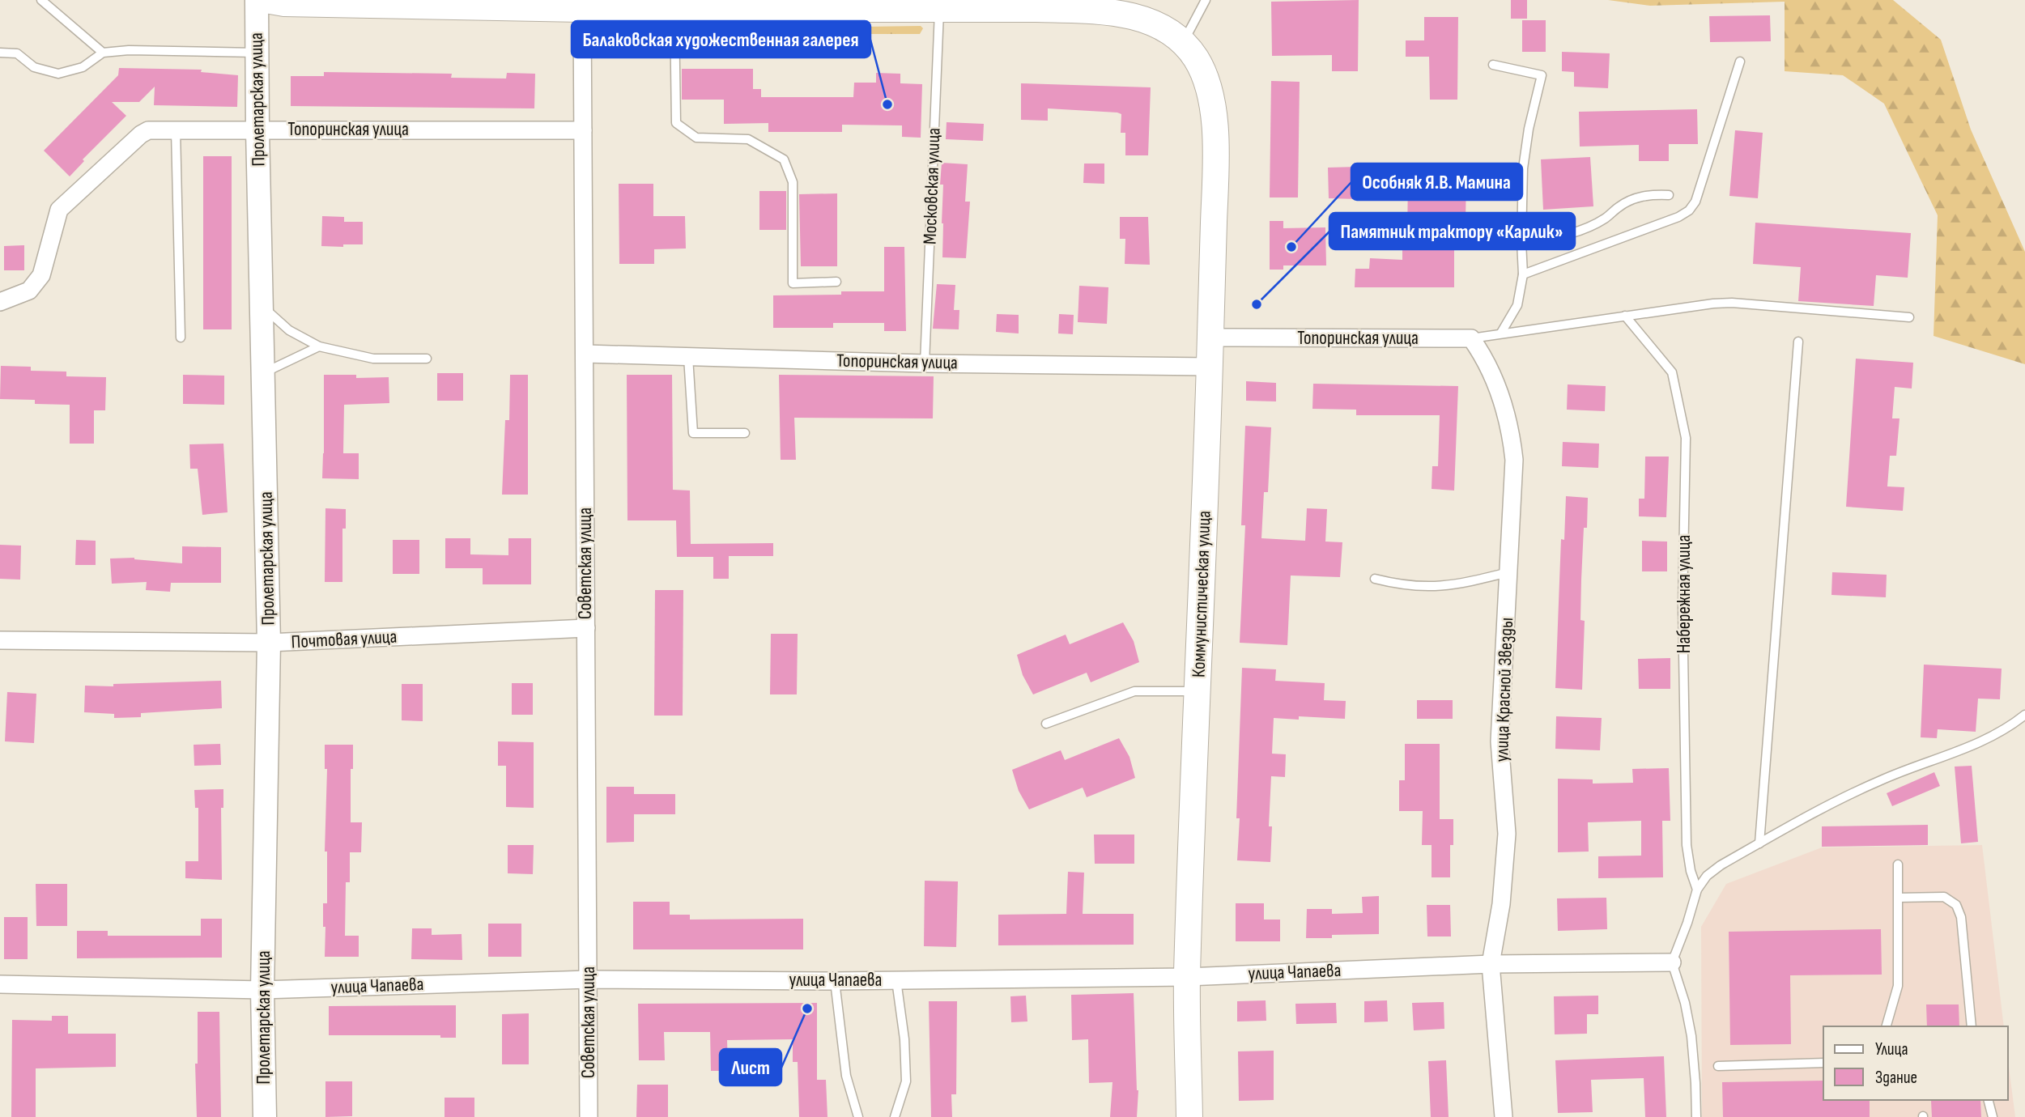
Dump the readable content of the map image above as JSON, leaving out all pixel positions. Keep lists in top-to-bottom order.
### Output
{
  "streets": {
    "main road": ["Коммунистическая улица"],
    "street": [
      "Пролетарская улица",
      "Топоринская улица",
      "Советская улица",
      "Почтовая улица",
      "улица Красной Звезды",
      "улица Чапаева"
    ],
    "lane": ["Московская улица", "Набережная улица"]
  },
  "crossings": [
    ["Пролетарская улица", "Топоринская улица"],
    ["Пролетарская улица", "Почтовая улица"],
    ["Пролетарская улица", "улица Чапаева"],
    ["Топоринская улица", "Московская улица"],
    ["Топоринская улица", "Советская улица"],
    ["Топоринская улица", "Коммунистическая улица"],
    ["Топоринская улица", "улица Красной Звезды"],
    ["Московская улица", "Коммунистическая улица"],
    ["Советская улица", "Коммунистическая улица"],
    ["Советская улица", "Почтовая улица"],
    ["Советская улица", "улица Чапаева"],
    ["Коммунистическая улица", "улица Чапаева"],
    ["улица Красной Звезды", "улица Чапаева"]
  ],
  "places": [
    "Балаковская художественная галерея",
    "Особняк Я.В. Мамина",
    "Памятник трактору «Карлик»",
    "Лист"
  ],
  "legend": ["Улица", "Здание"]
}
